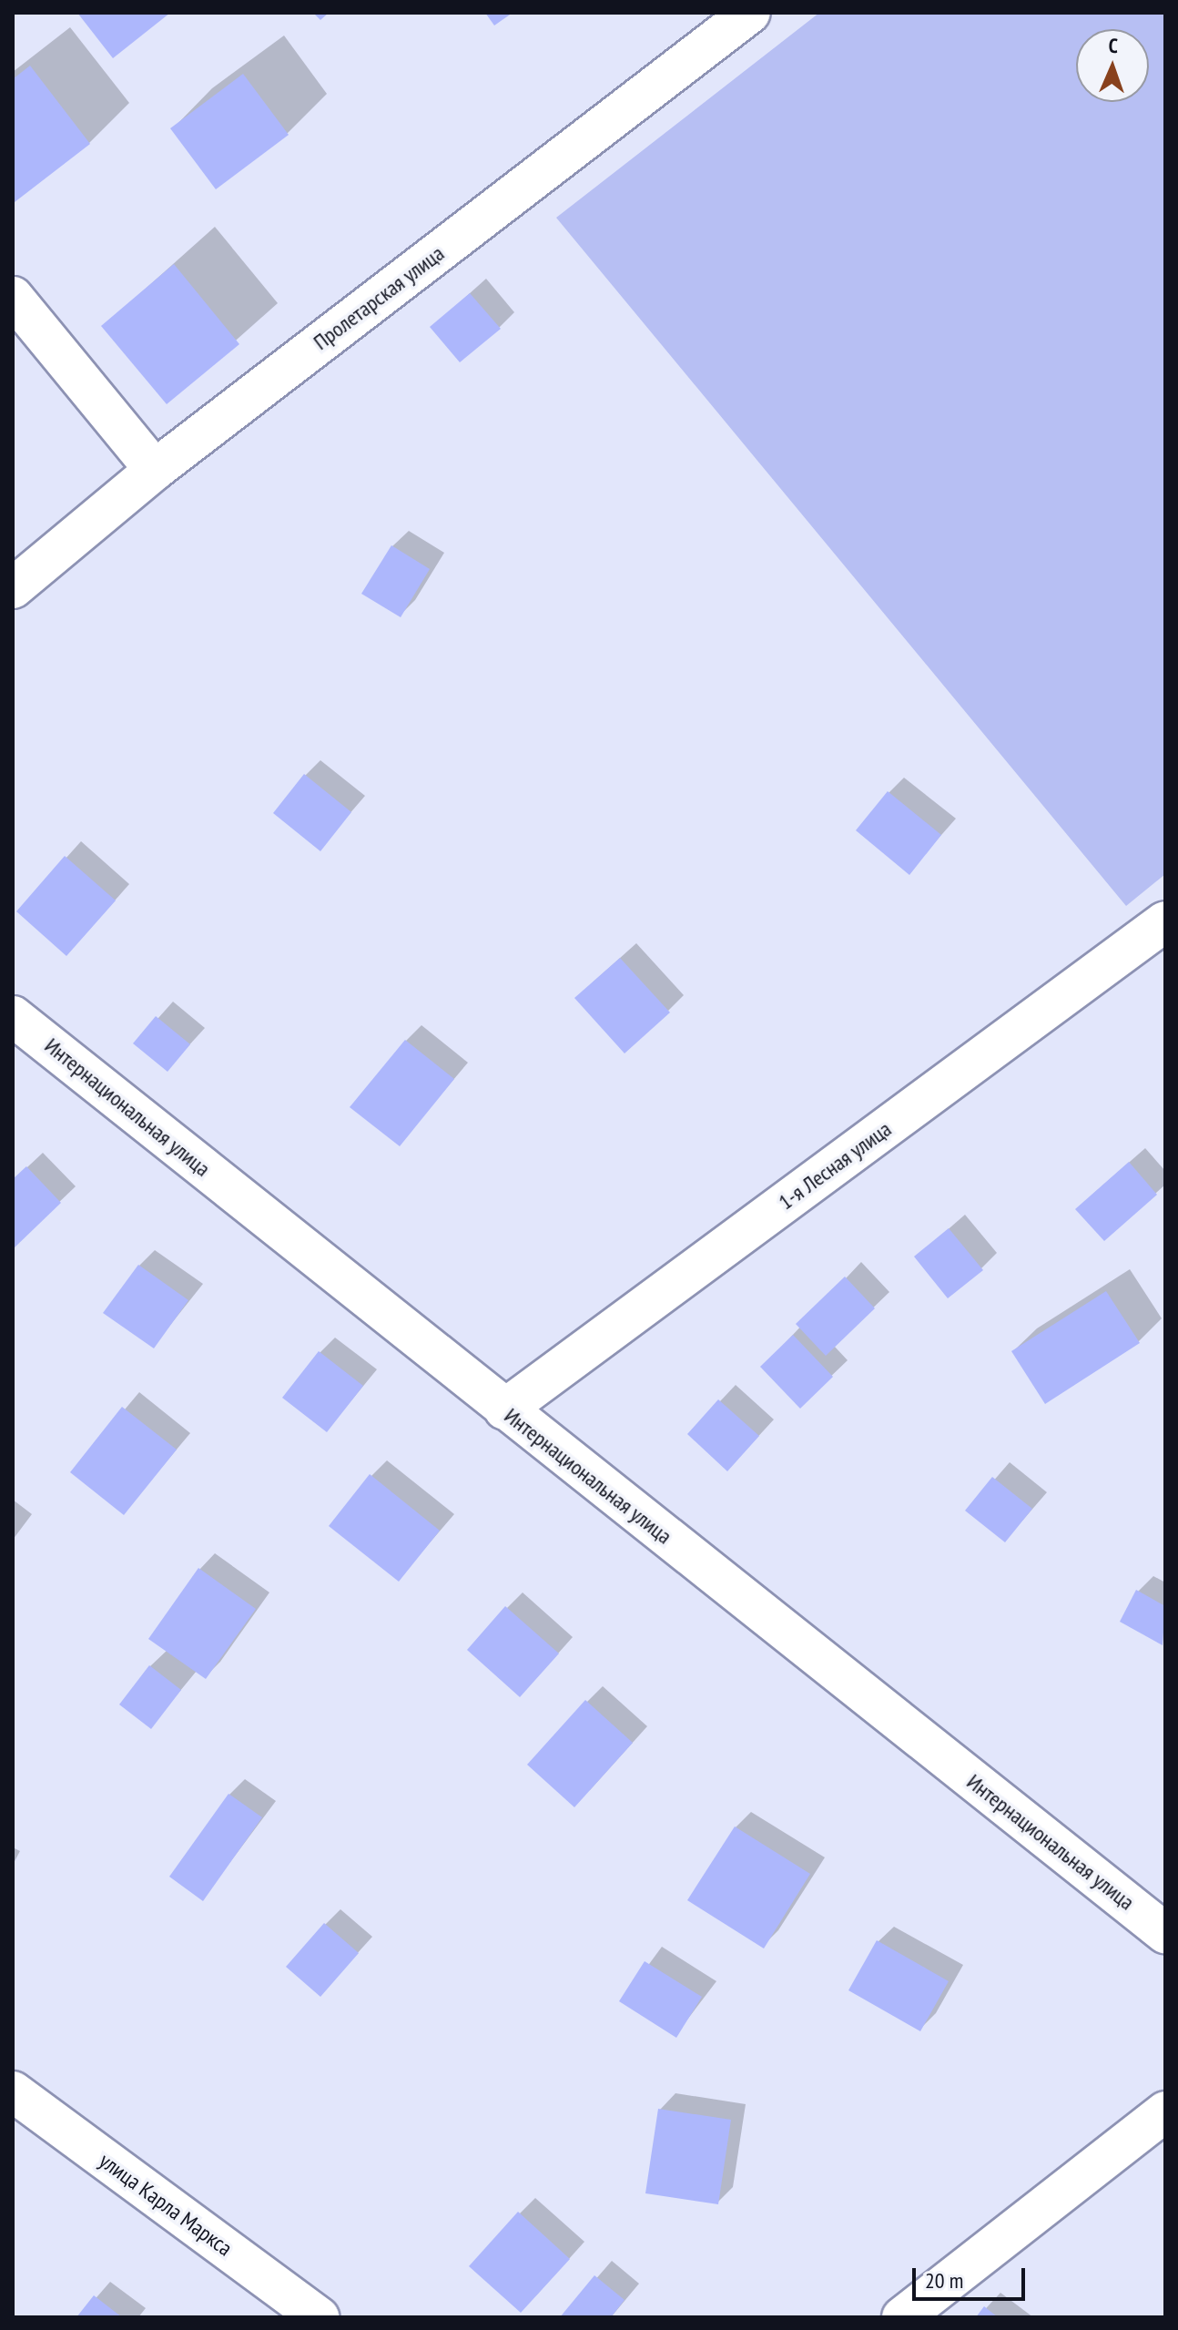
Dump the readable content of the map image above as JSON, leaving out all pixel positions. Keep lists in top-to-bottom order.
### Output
{
  "streets": {
    "street": [
      "Пролетарская улица",
      "Интернациональная улица",
      "1-я Лесная улица",
      "улица Карла Маркса"
    ]
  },
  "crossings": [
    ["Интернациональная улица", "1-я Лесная улица"]
  ],
  "scale_bar": "20 m",
  "north": "top"
}
